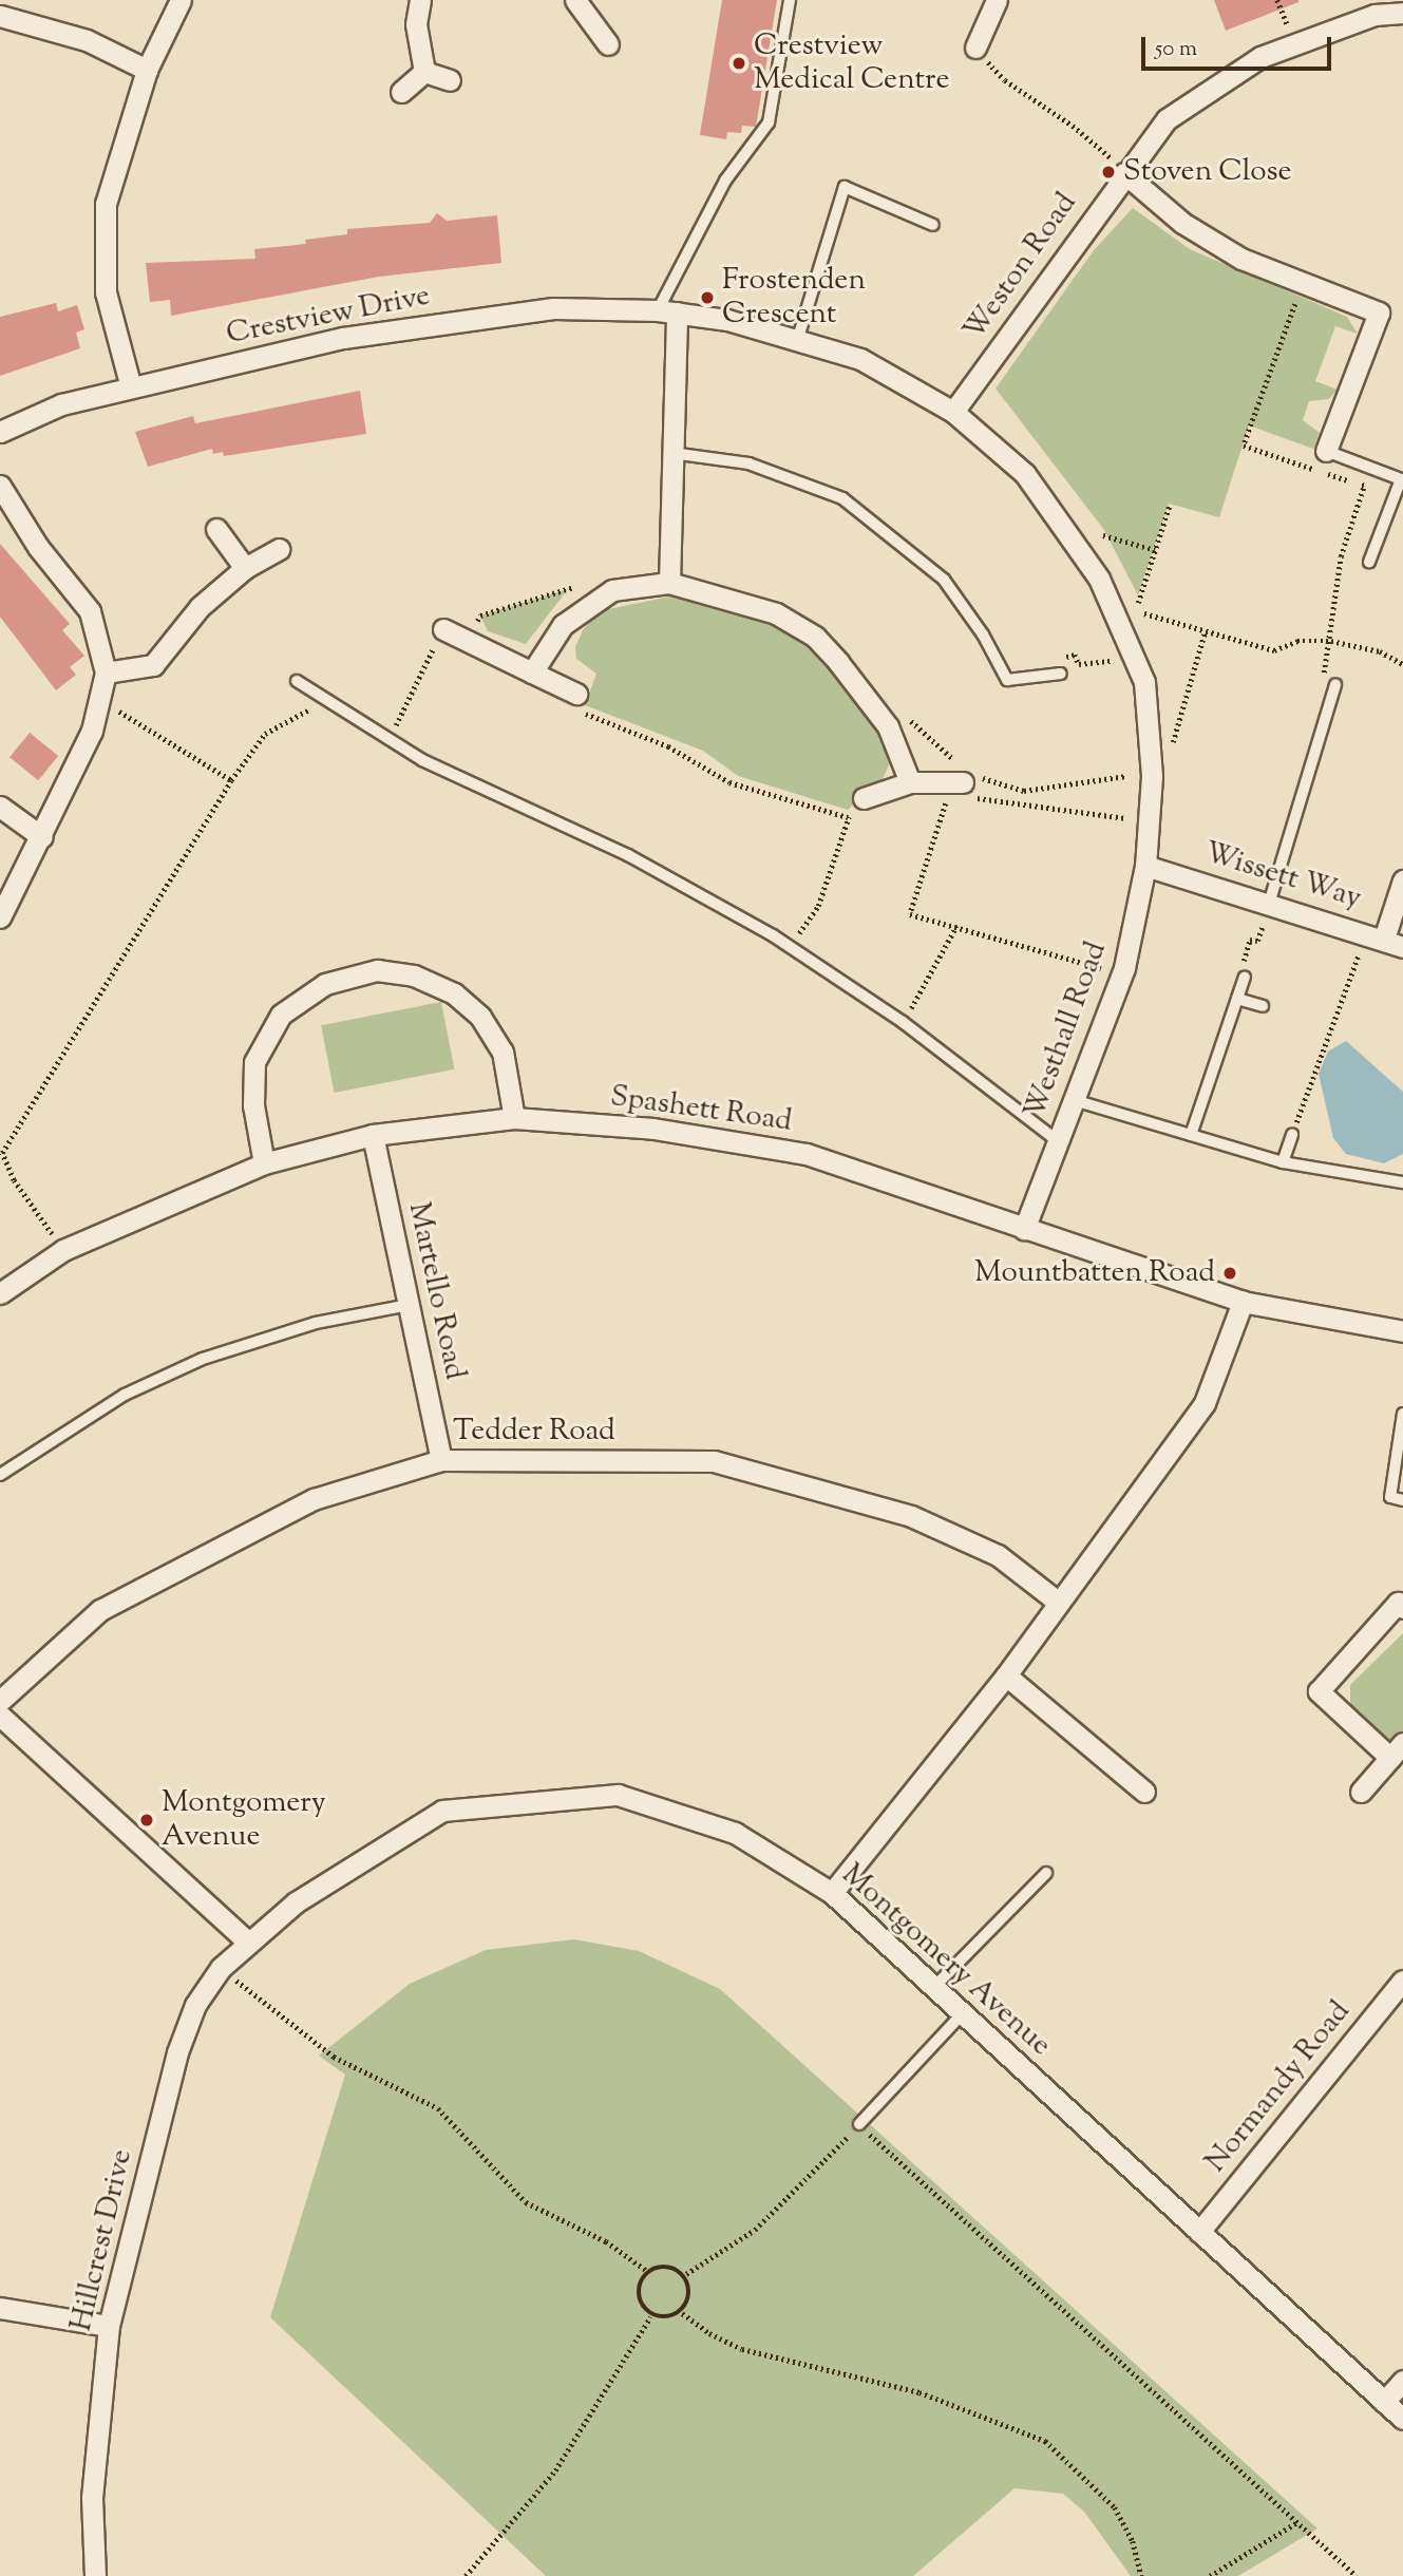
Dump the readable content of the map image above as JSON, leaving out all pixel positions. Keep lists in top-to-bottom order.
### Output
{
  "streets": {
    "street": [
      "Weston Road",
      "Crestview Drive",
      "Wissett Way",
      "Westhall Road",
      "Spashett Road",
      "Martello Road",
      "Tedder Road",
      "Montgomery Avenue",
      "Normandy Road",
      "Hillcrest Drive"
    ]
  },
  "crossings": [
    ["Weston Road", "Westhall Road"],
    ["Crestview Drive", "Westhall Road"],
    ["Wissett Way", "Westhall Road"],
    ["Westhall Road", "Spashett Road"],
    ["Spashett Road", "Martello Road"],
    ["Martello Road", "Tedder Road"],
    ["Montgomery Avenue", "Normandy Road"],
    ["Montgomery Avenue", "Hillcrest Drive"]
  ],
  "places": [
    "Crestview Medical Centre",
    "Stoven Close",
    "Frostenden Crescent",
    "Mountbatten Road",
    "Montgomery Avenue"
  ],
  "scale_bar": "50 m"
}
